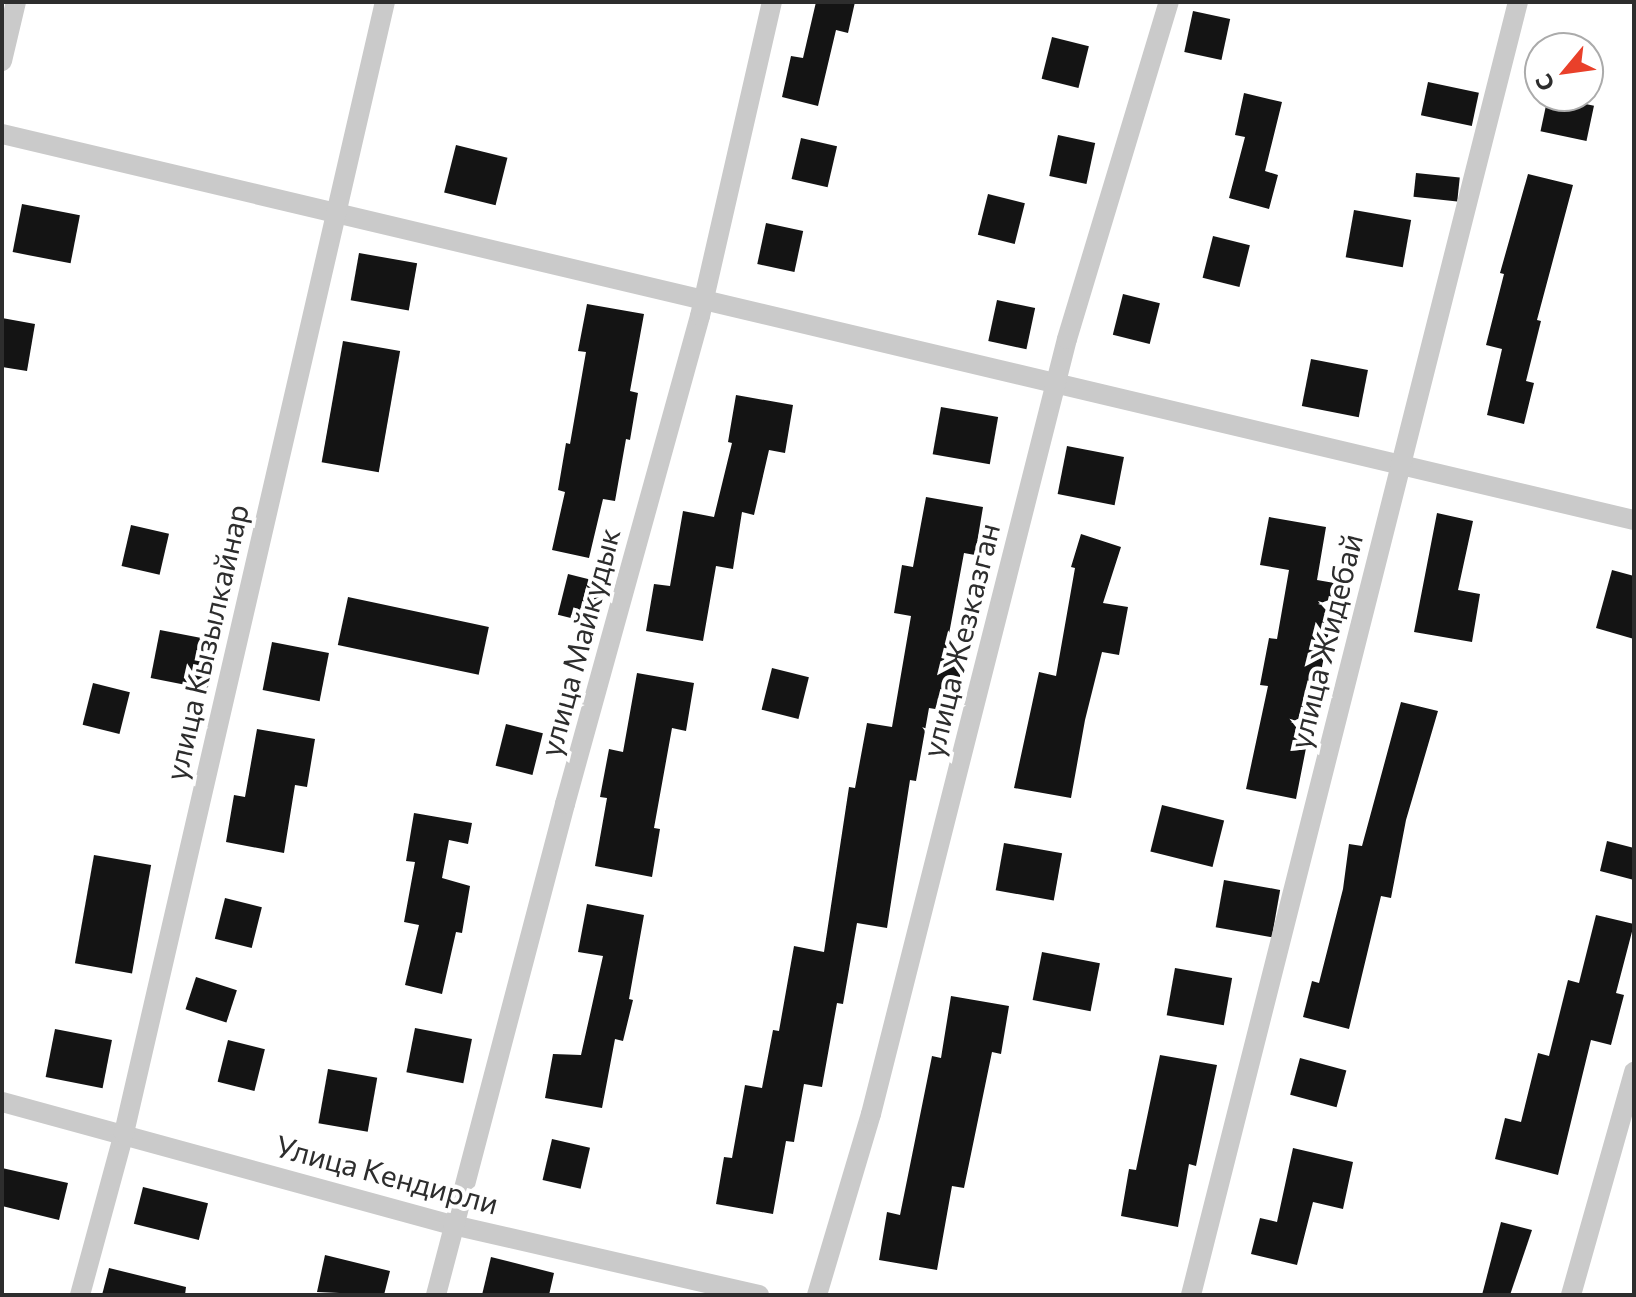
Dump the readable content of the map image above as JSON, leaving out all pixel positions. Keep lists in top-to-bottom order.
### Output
{
  "streets": {
    "street": [
      "улица Жезказган",
      "улица Жидебай",
      "улица Кызылкайнар",
      "улица Майкудык",
      "Улица Кендирли"
    ]
  },
  "crossings": [
    ["улица Кызылкайнар", "Улица Кендирли"],
    ["улица Майкудык", "Улица Кендирли"]
  ],
  "north": "bottom left"
}
